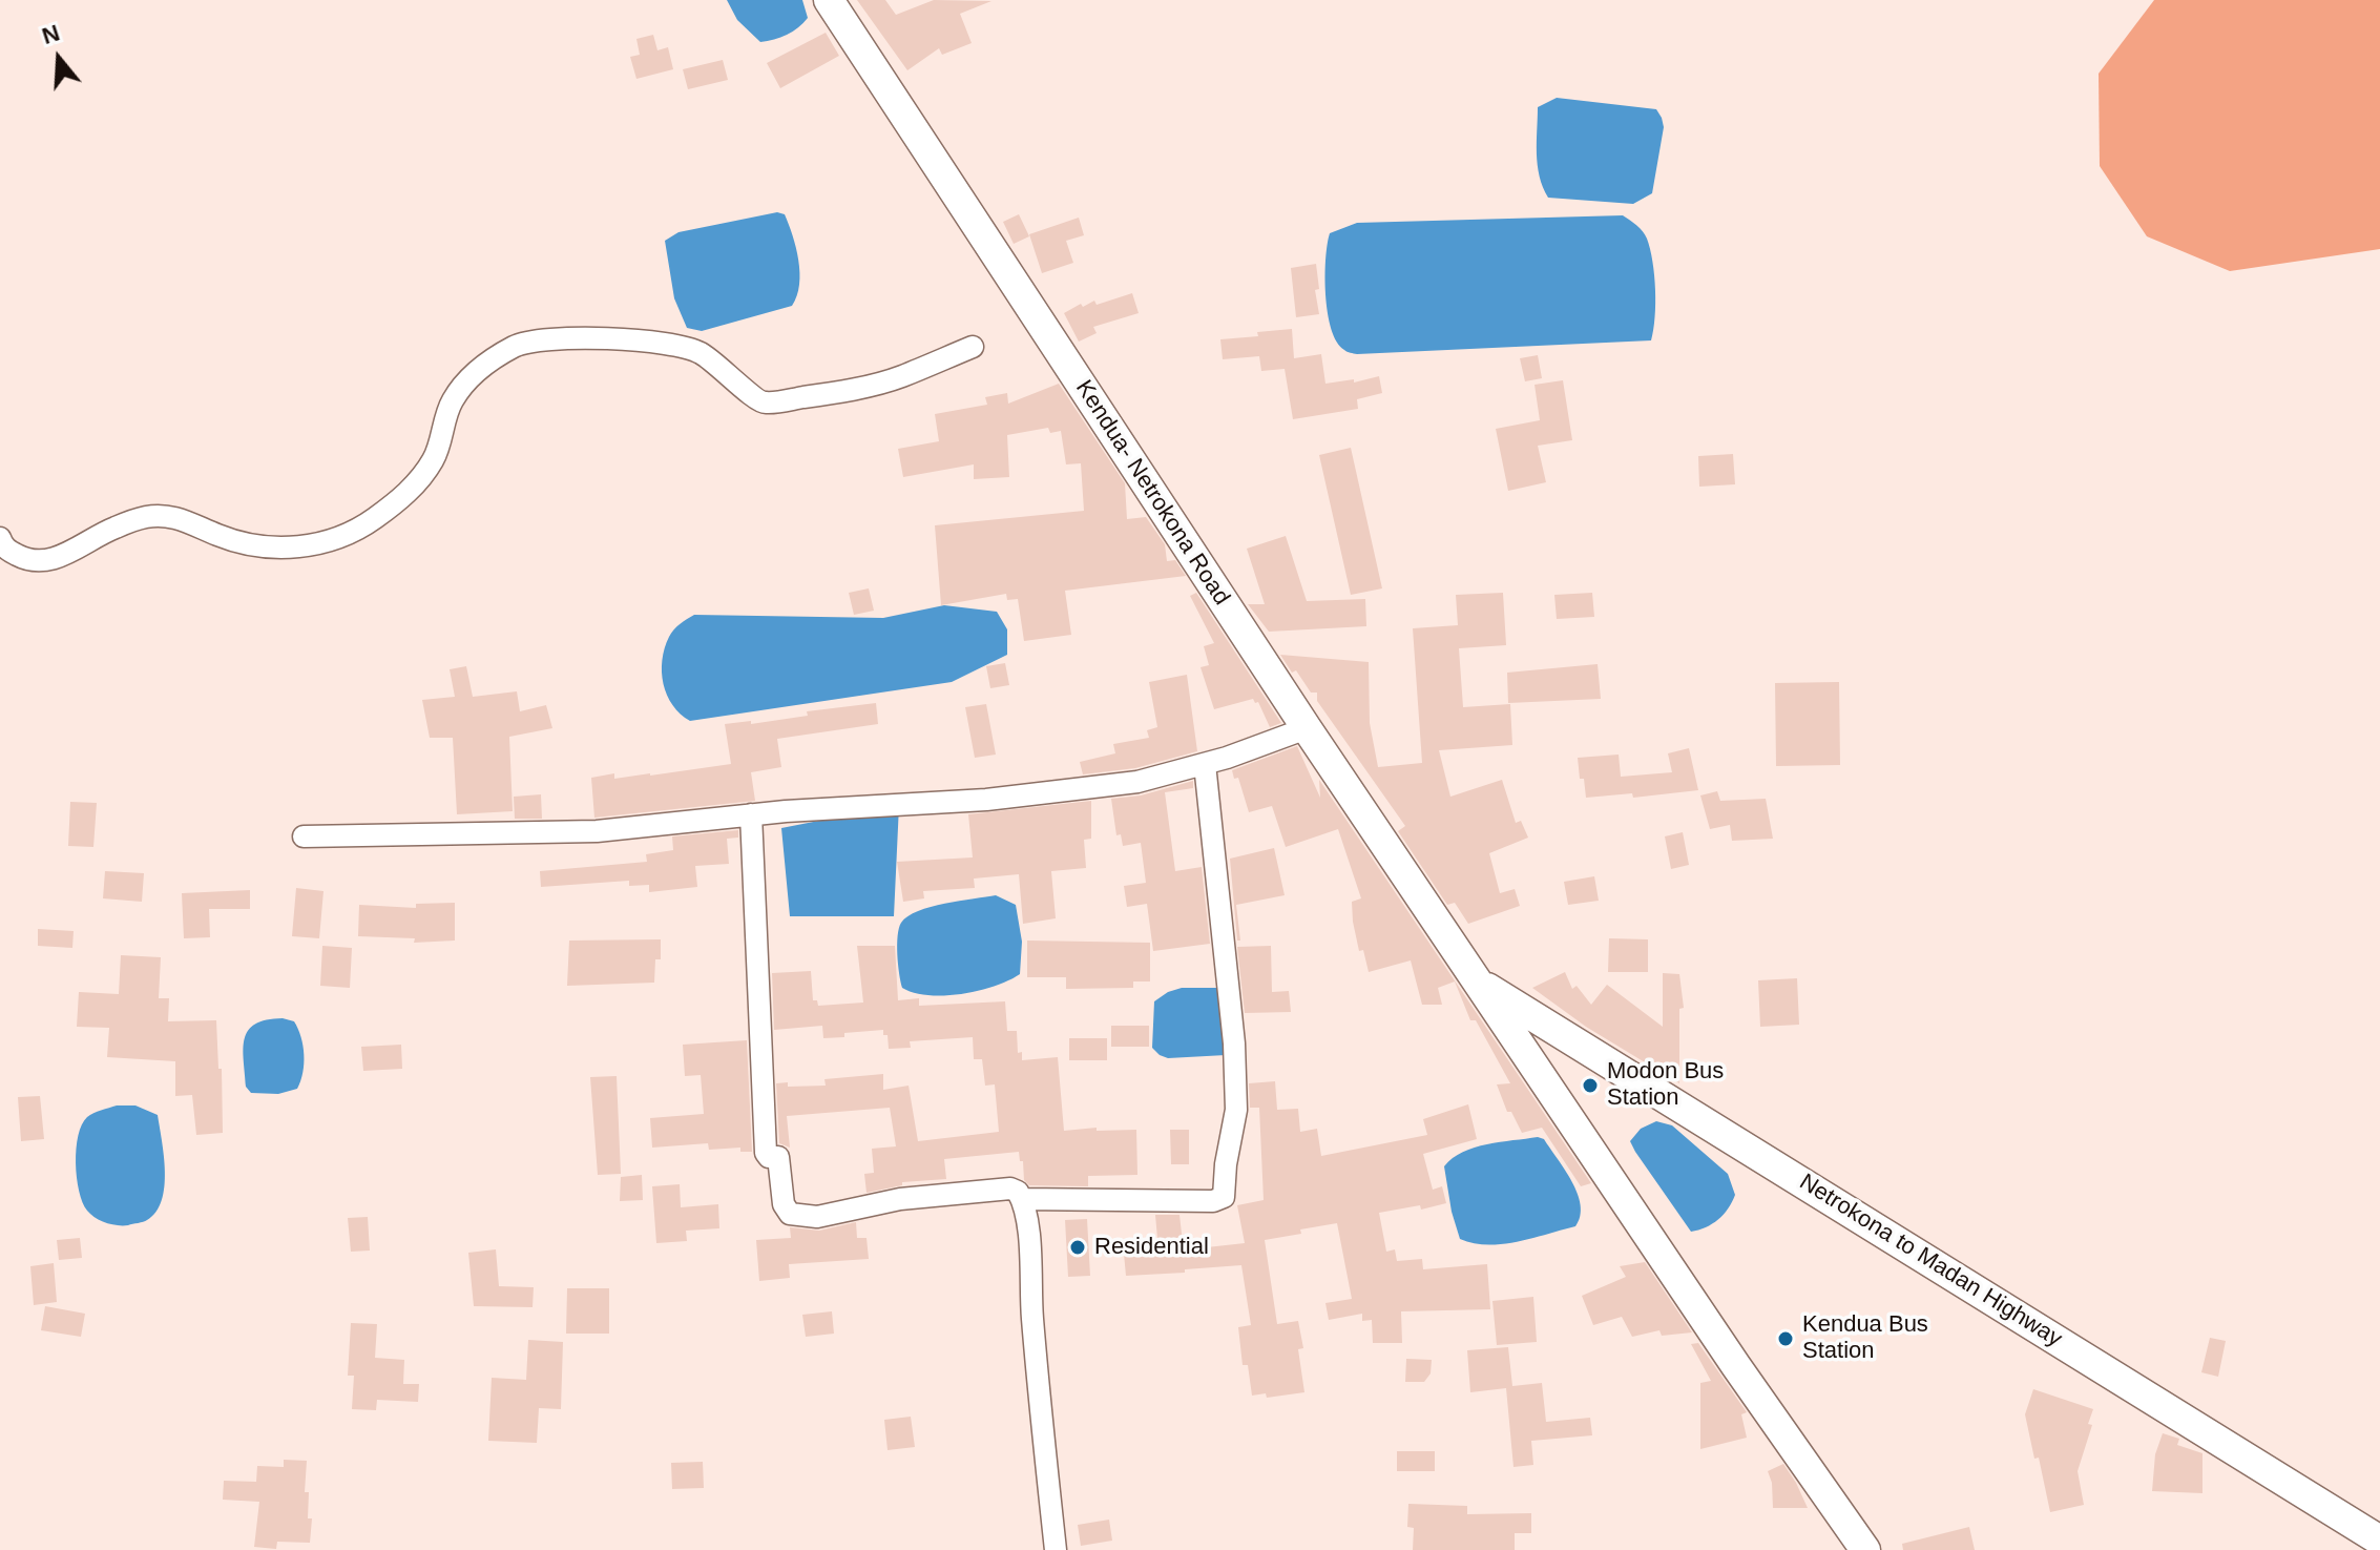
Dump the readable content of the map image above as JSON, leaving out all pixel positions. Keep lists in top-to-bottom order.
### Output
{
  "streets": {
    "main road": ["Kendua- Netrokona Road", "Netrokona to Madan Highway"]
  },
  "crossings": [
    ["Kendua- Netrokona Road", "Netrokona to Madan Highway"]
  ],
  "places": ["Modon Bus Station", "Residential", "Kendua Bus Station"],
  "north": "top"
}
